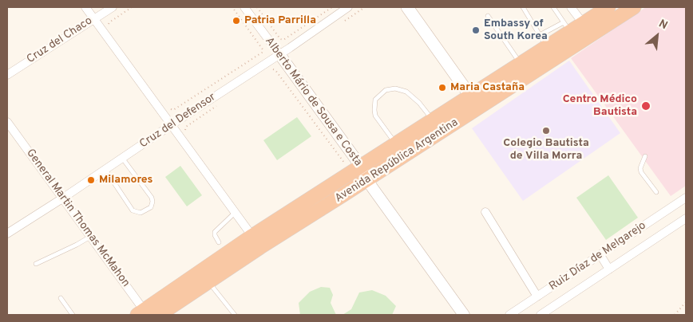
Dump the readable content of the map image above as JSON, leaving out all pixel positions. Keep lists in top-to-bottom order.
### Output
{
  "streets": {
    "highway": ["Avenida República Argentina"],
    "street": [
      "Cruz del Chaco",
      "Alberto Mário de Sousa e Costa",
      "Cruz del Defensor",
      "General Martin Thomas McMahon",
      "Ruiz Díaz de Melgarejo"
    ]
  },
  "crossings": [
    ["Alberto Mário de Sousa e Costa", "Cruz del Defensor"],
    ["Alberto Mário de Sousa e Costa", "Avenida República Argentina"],
    ["Cruz del Defensor", "General Martin Thomas McMahon"],
    ["Avenida República Argentina", "General Martin Thomas McMahon"]
  ],
  "places": [
    "Patria Parrilla",
    "Embassy of South Korea",
    "Maria Castaña",
    "Centro Médico Bautista",
    "Colegio Bautista de Villa Morra",
    "Milamores"
  ],
  "north": "top right"
}
